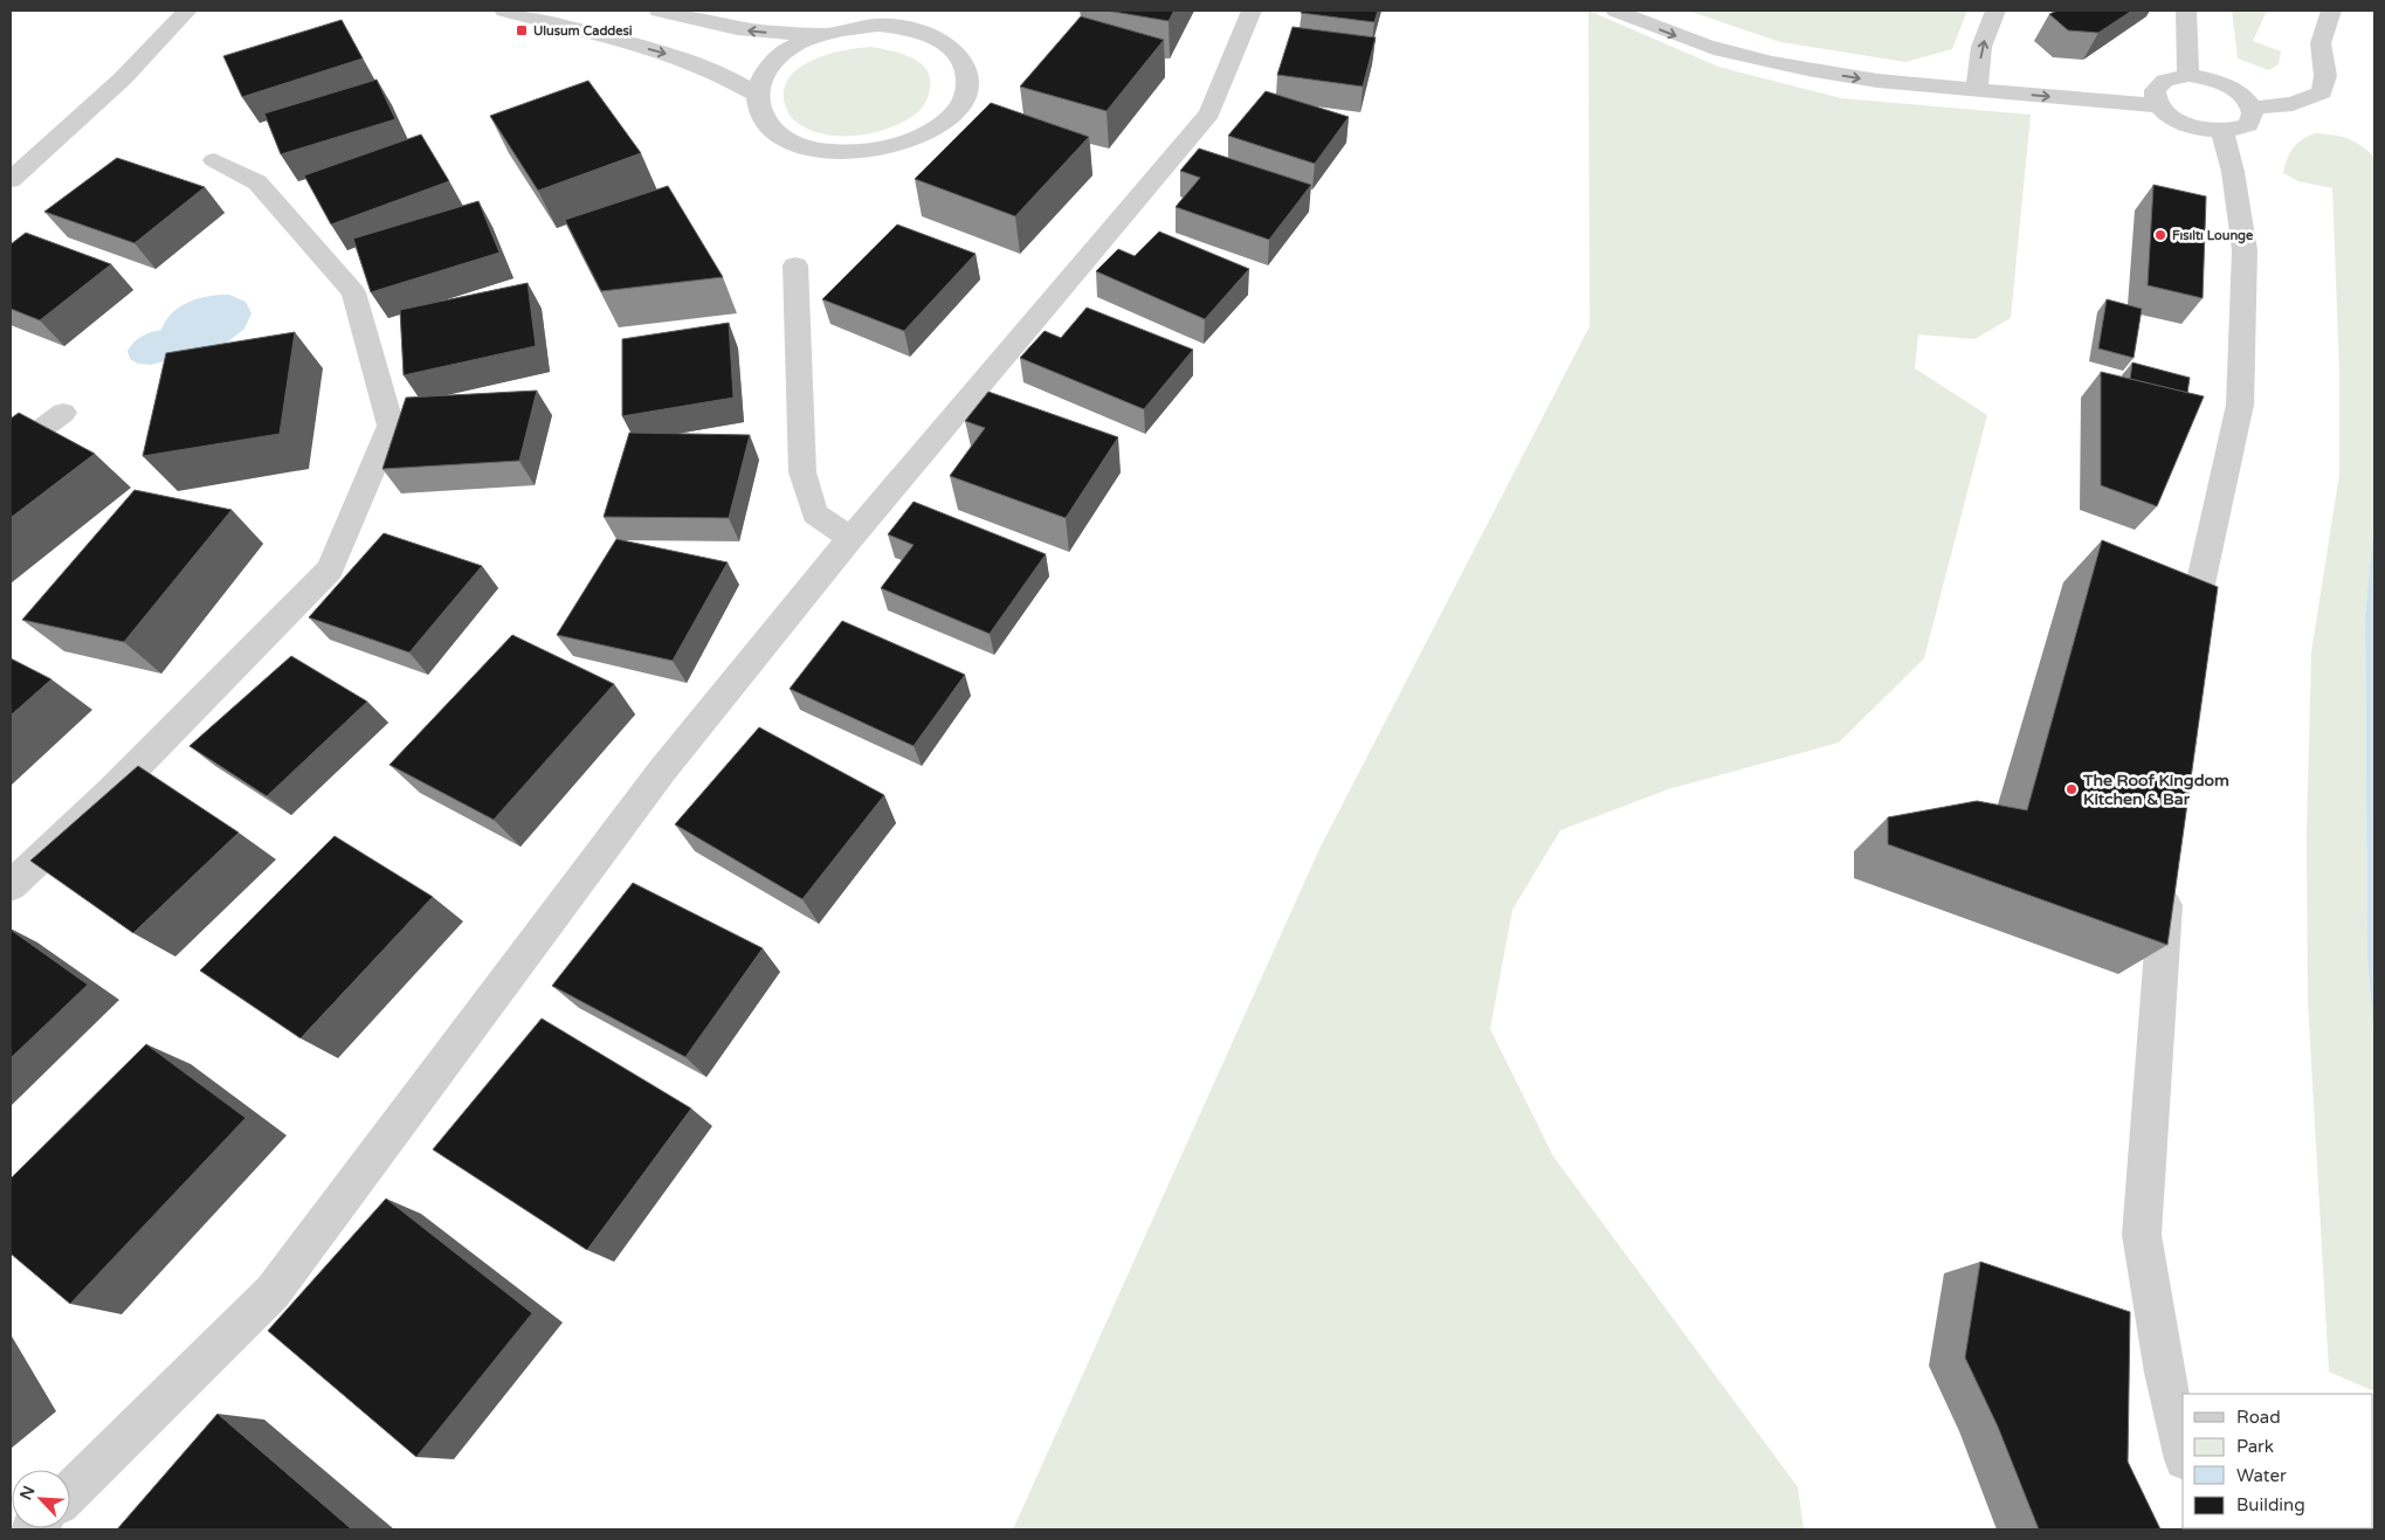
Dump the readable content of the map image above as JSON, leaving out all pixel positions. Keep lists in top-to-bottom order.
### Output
{
  "places": {
    "transit": ["Ulusum Caddesi"],
    "other": ["Fısıltı Lounge", "The Roof Kingdom Kitchen & Bar"]
  },
  "legend": [
    "Road",
    "Park",
    "Water",
    "Building"
  ],
  "north": "top left"
}
